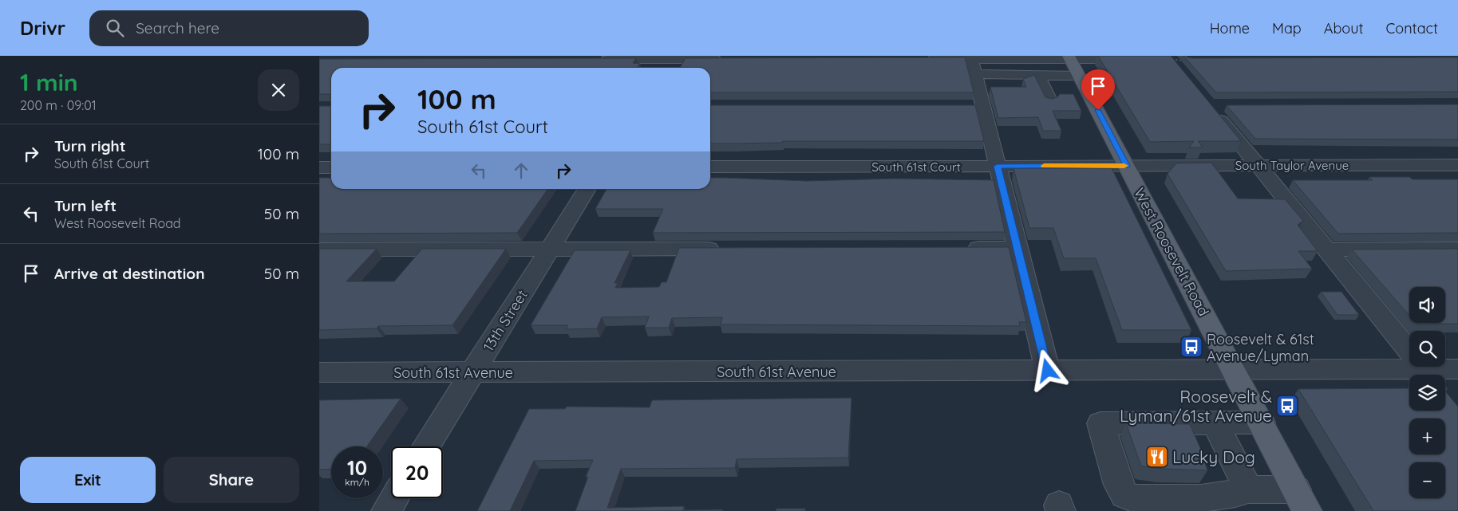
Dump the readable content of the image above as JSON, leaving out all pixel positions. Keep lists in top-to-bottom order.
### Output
{
  "streets": {
    "main road": ["West Roosevelt Road"],
    "street": [
      "South Taylor Avenue",
      "South 61st Court",
      "13th Street",
      "South 61st Avenue"
    ]
  },
  "crossings": [
    ["South Taylor Avenue", "South 61st Court"],
    ["South Taylor Avenue", "West Roosevelt Road"],
    ["South 61st Court", "West Roosevelt Road"],
    ["West Roosevelt Road", "South 61st Avenue"],
    ["13th Street", "South 61st Avenue"]
  ],
  "places": {
    "bus stop": ["Roosevelt & 61st Avenue/Lyman", "Roosevelt & Lyman/61st Avenue"],
    "restaurant": ["Lucky Dog"]
  },
  "page": {
    "header": "Drivr",
    "search": "Search here",
    "nav": [
      "Home",
      "Map",
      "About",
      "Contact"
    ],
    "heading": ["1 min", "200 m · 09:01"],
    "turn": ["100 m", "South 61st Court"],
    "list": [
      {
        "name": "Turn right",
        "note": "South 61st Court",
        "value": "100 m"
      },
      {
        "name": "Turn left",
        "note": "West Roosevelt Road",
        "value": "50 m"
      },
      {
        "name": "Arrive at destination",
        "value": "50 m"
      }
    ],
    "map_buttons": ["+", "−"],
    "speed": "10 km/h",
    "limit": "20",
    "buttons": ["Exit", "Share"]
  }
}
